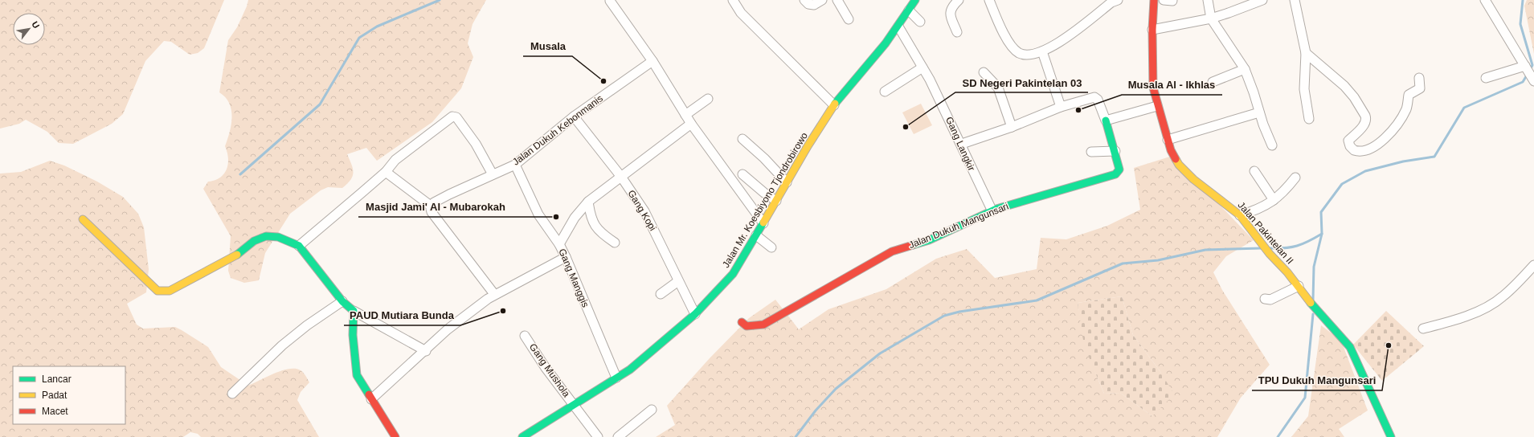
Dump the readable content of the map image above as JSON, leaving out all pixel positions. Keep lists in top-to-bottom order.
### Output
{
  "streets": {
    "street": [
      "Jalan Dukuh Kebonmanis",
      "Gang Langkir",
      "Jalan Mr. Koesbiyono Tjondrobirowo",
      "Gang Kopi",
      "Jalan Dukuh Mangunsari",
      "Jalan Pakintelan II",
      "Gang Manggis",
      "Gang Mushola"
    ]
  },
  "crossings": [
    ["Jalan Dukuh Kebonmanis", "Gang Kopi"],
    ["Jalan Dukuh Kebonmanis", "Gang Manggis"],
    ["Gang Langkir", "Jalan Mr. Koesbiyono Tjondrobirowo"],
    ["Gang Langkir", "Jalan Dukuh Mangunsari"],
    ["Jalan Mr. Koesbiyono Tjondrobirowo", "Gang Kopi"],
    ["Jalan Mr. Koesbiyono Tjondrobirowo", "Gang Manggis"],
    ["Jalan Mr. Koesbiyono Tjondrobirowo", "Gang Mushola"]
  ],
  "places": [
    "Musala",
    "Musala Al - Ikhlas",
    "SD Negeri Pakintelan 03",
    "Masjid Jami' Al - Mubarokah",
    "PAUD Mutiara Bunda",
    "TPU Dukuh Mangunsari"
  ],
  "legend": ["Lancar", "Padat", "Macet"],
  "north": "top right"
}
